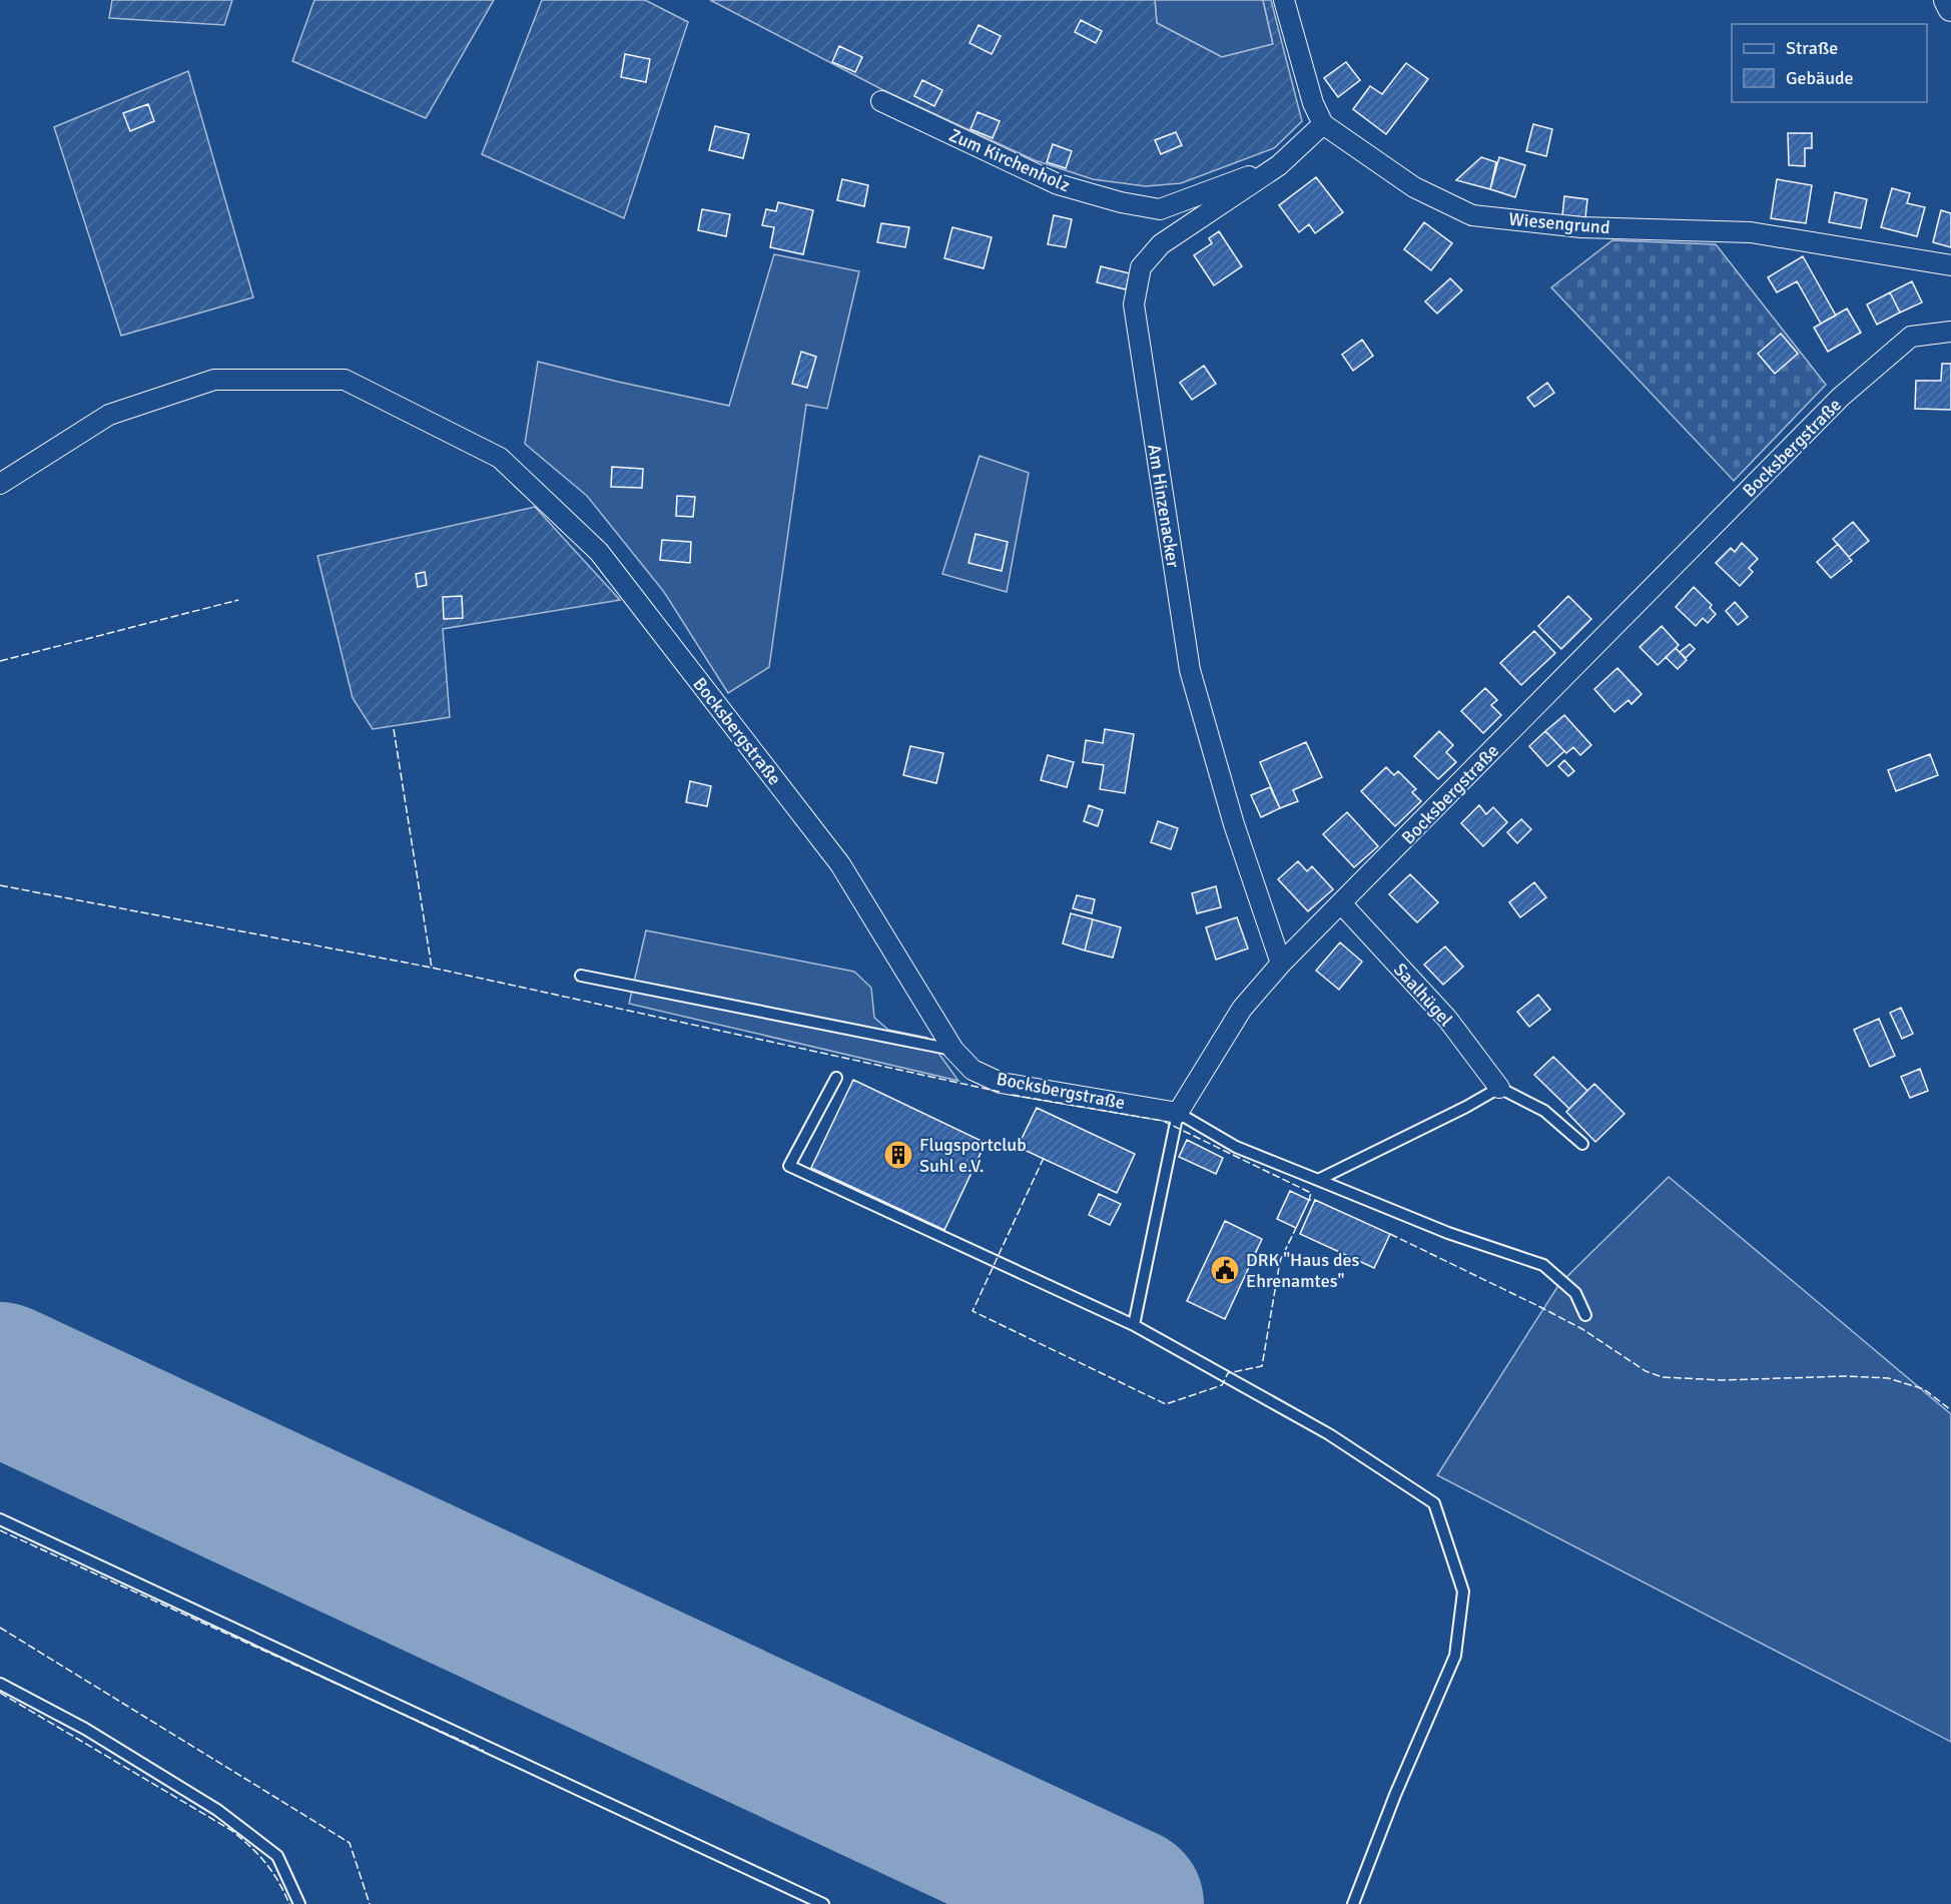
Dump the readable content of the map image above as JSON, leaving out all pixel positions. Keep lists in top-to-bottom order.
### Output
{
  "streets": {
    "street": [
      "Zum Kirchenholz",
      "Wiesengrund",
      "Bocksbergstraße",
      "Am Hinzenacker",
      "Saalhügel"
    ]
  },
  "crossings": [
    ["Zum Kirchenholz", "Am Hinzenacker"],
    ["Wiesengrund", "Am Hinzenacker"],
    ["Bocksbergstraße", "Am Hinzenacker"],
    ["Bocksbergstraße", "Saalhügel"]
  ],
  "places": {
    "building": ["Flugsportclub Suhl e.V."],
    "public building": ["DRK \"Haus des Ehrenamtes\""]
  },
  "legend": ["Straße", "Gebäude"]
}
